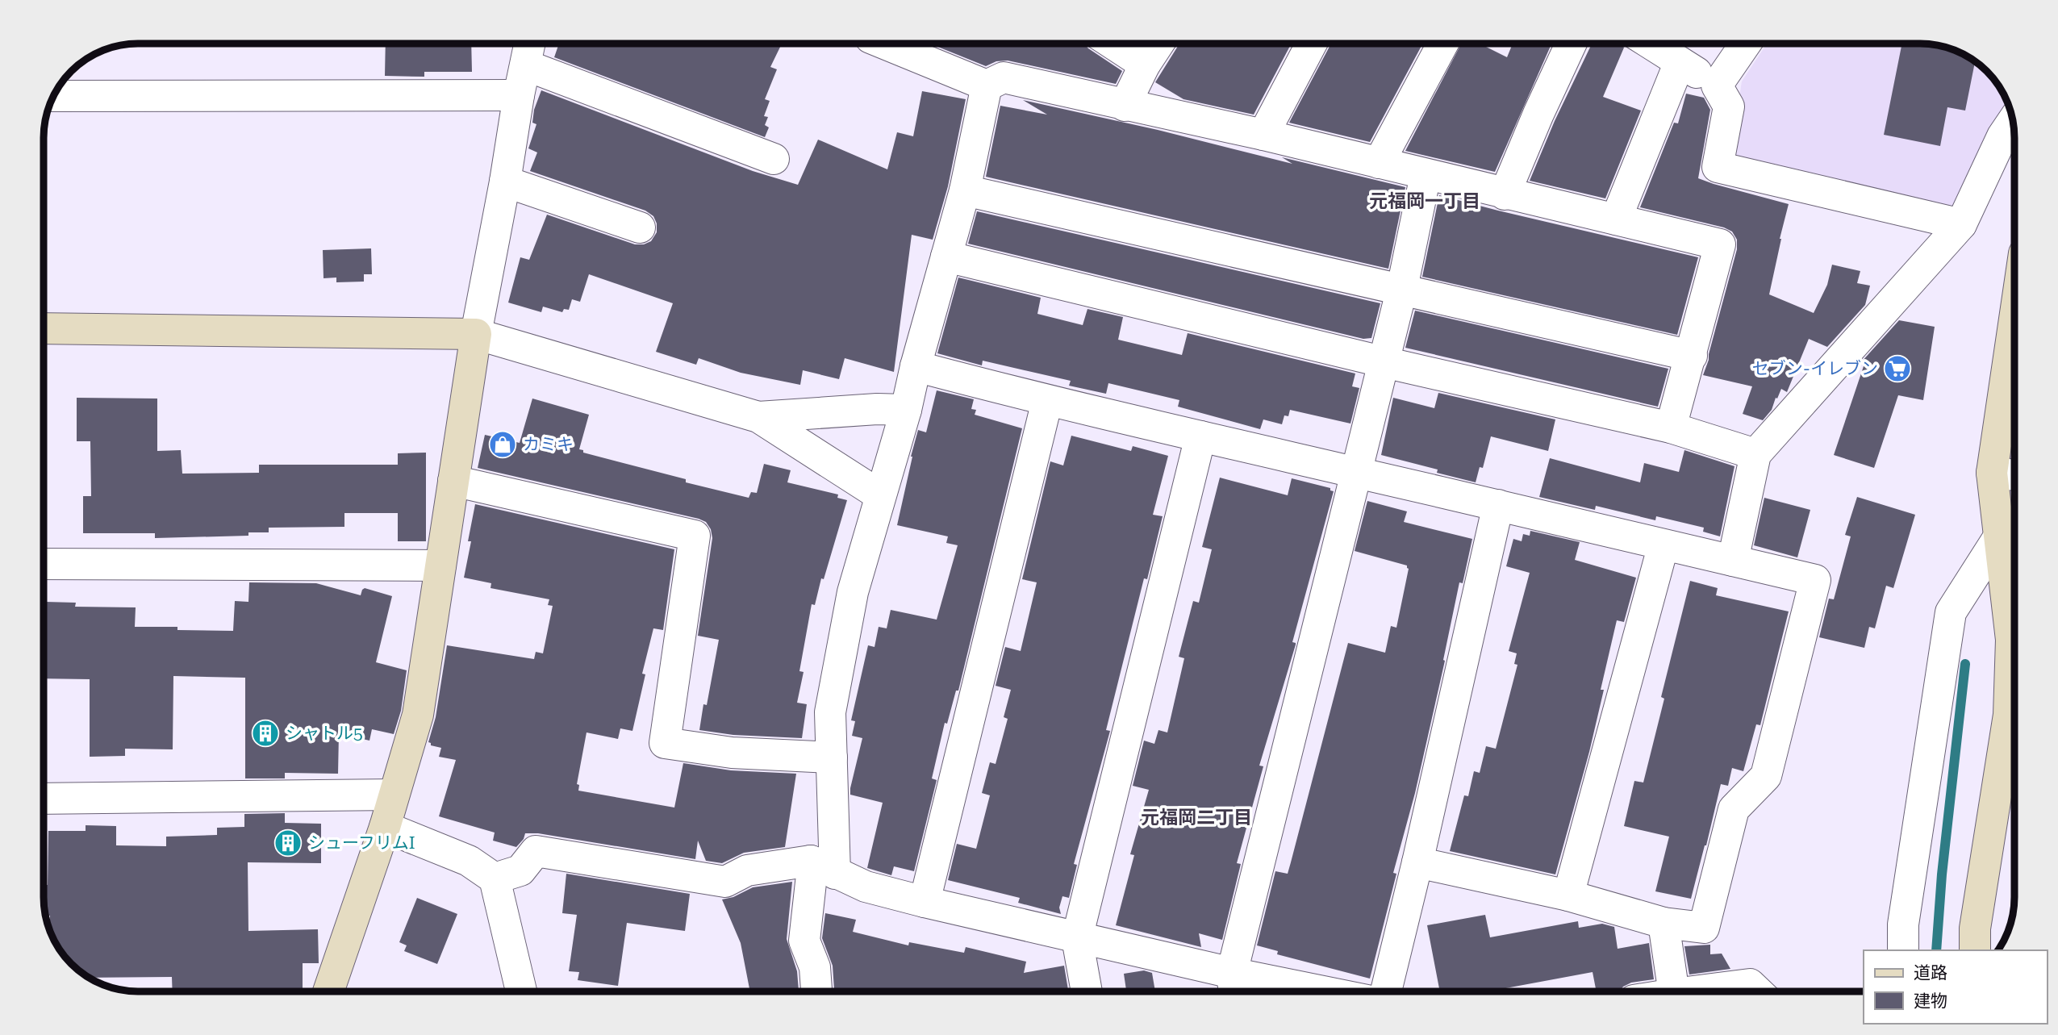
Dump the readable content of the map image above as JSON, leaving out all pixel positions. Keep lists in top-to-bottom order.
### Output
{
  "districts": ["元福岡一丁目", "元福岡二丁目"],
  "places": {
    "supermarket": ["セブン-イレブン"],
    "shop": ["カミキ"],
    "building": ["シャトル5", "シューフリムI"]
  },
  "legend": ["道路", "建物"]
}
